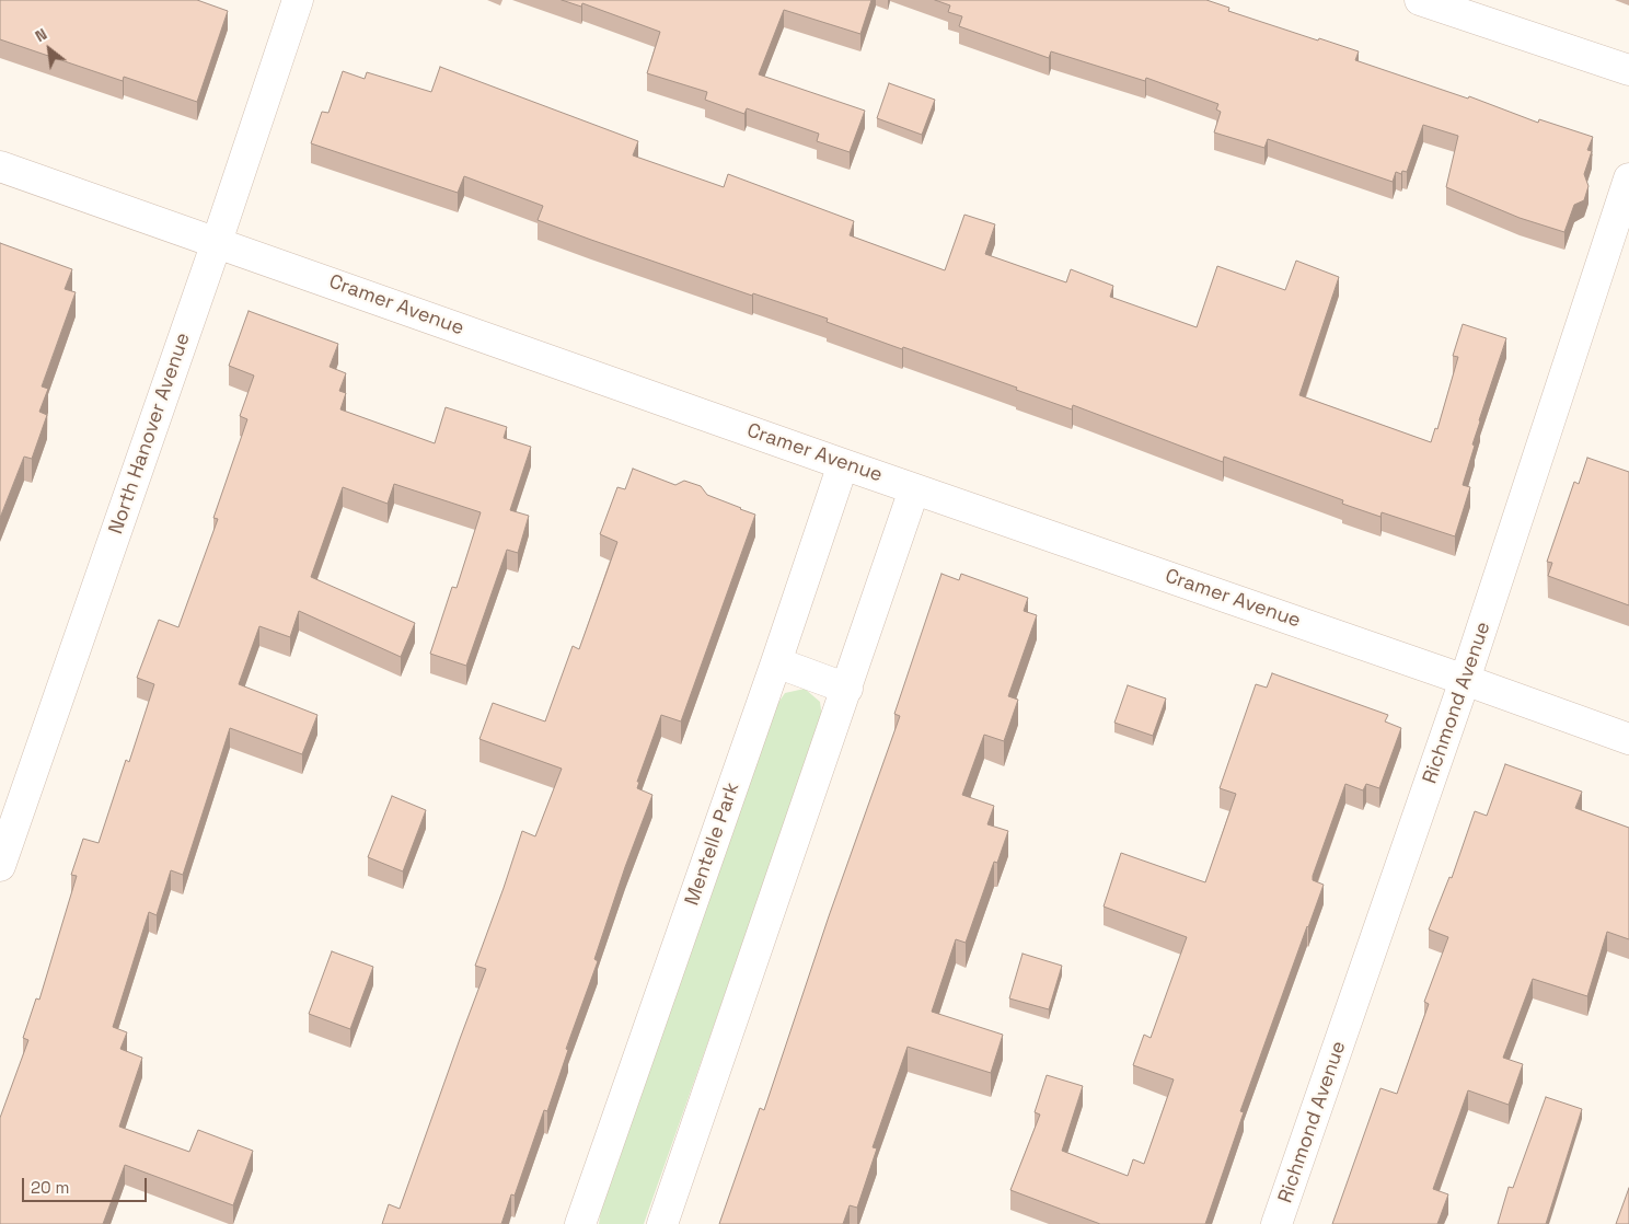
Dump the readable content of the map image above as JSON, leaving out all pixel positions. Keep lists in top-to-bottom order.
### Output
{
  "streets": {
    "street": [
      "Cramer Avenue",
      "North Hanover Avenue",
      "Richmond Avenue",
      "Mentelle Park"
    ]
  },
  "crossings": [
    ["Cramer Avenue", "North Hanover Avenue"],
    ["Cramer Avenue", "Richmond Avenue"],
    ["Cramer Avenue", "Mentelle Park"]
  ],
  "scale_bar": "20 m",
  "north": "top left"
}
